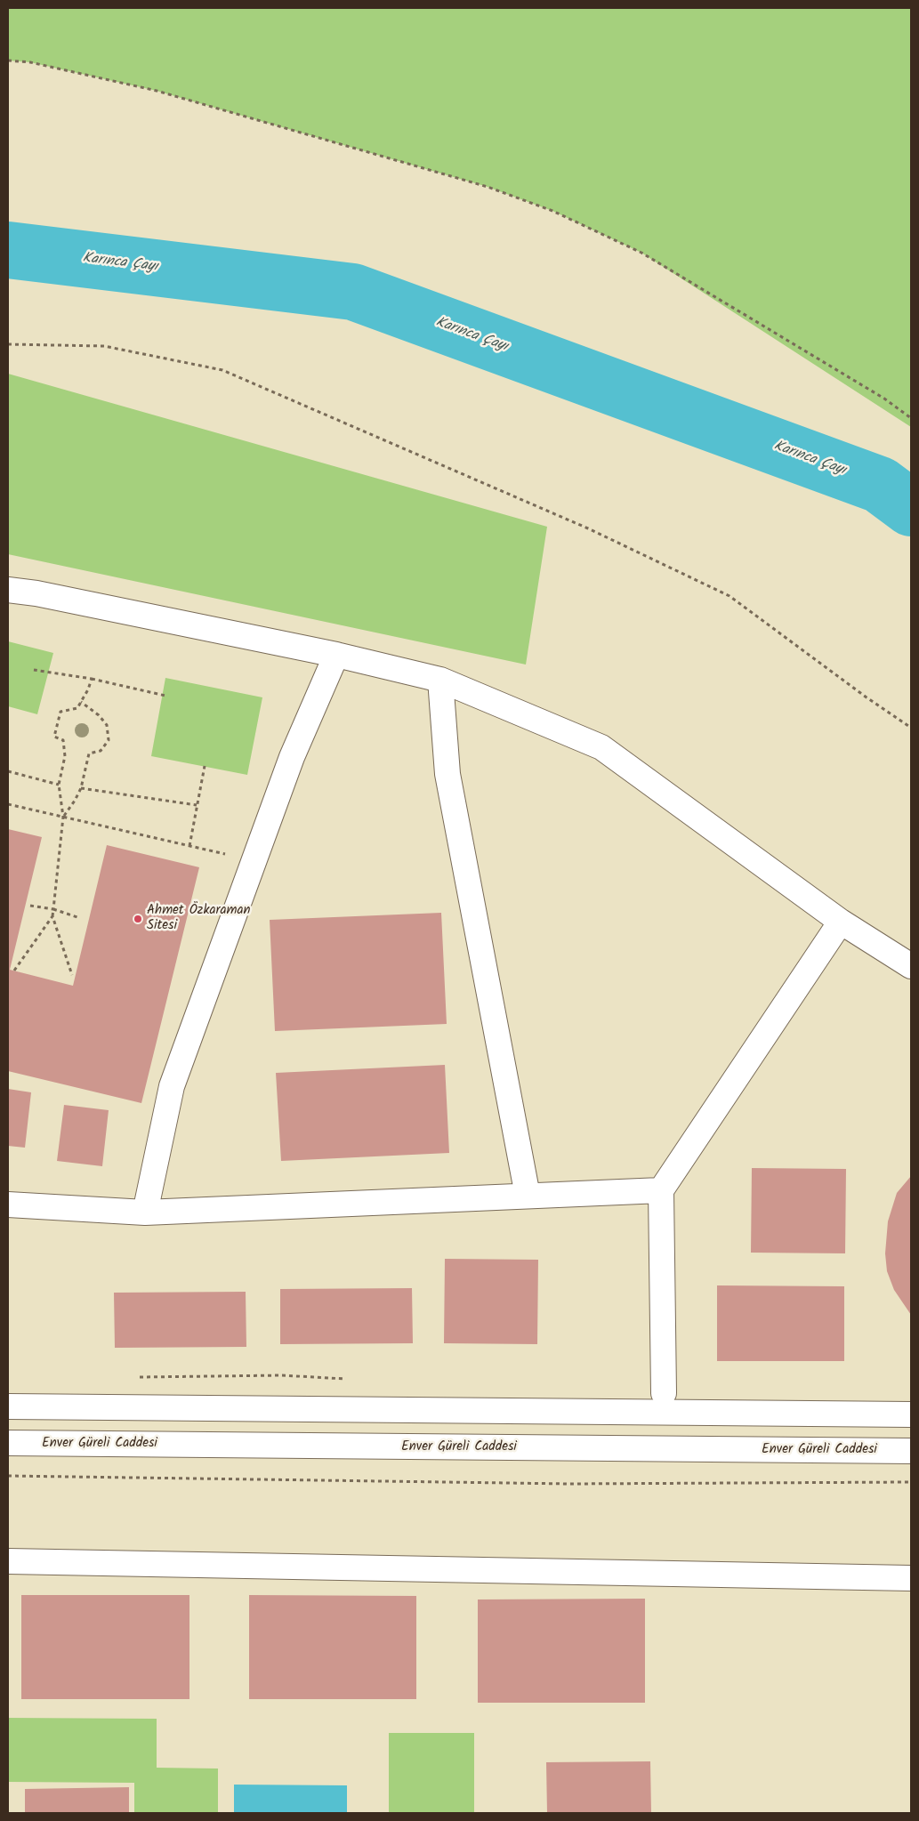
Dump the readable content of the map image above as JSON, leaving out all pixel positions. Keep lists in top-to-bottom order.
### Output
{
  "streets": {
    "street": ["Enver Güreli Caddesi"]
  },
  "water": ["Karınca Çayı"],
  "places": ["Ahmet Özkaraman Sitesi"]
}
